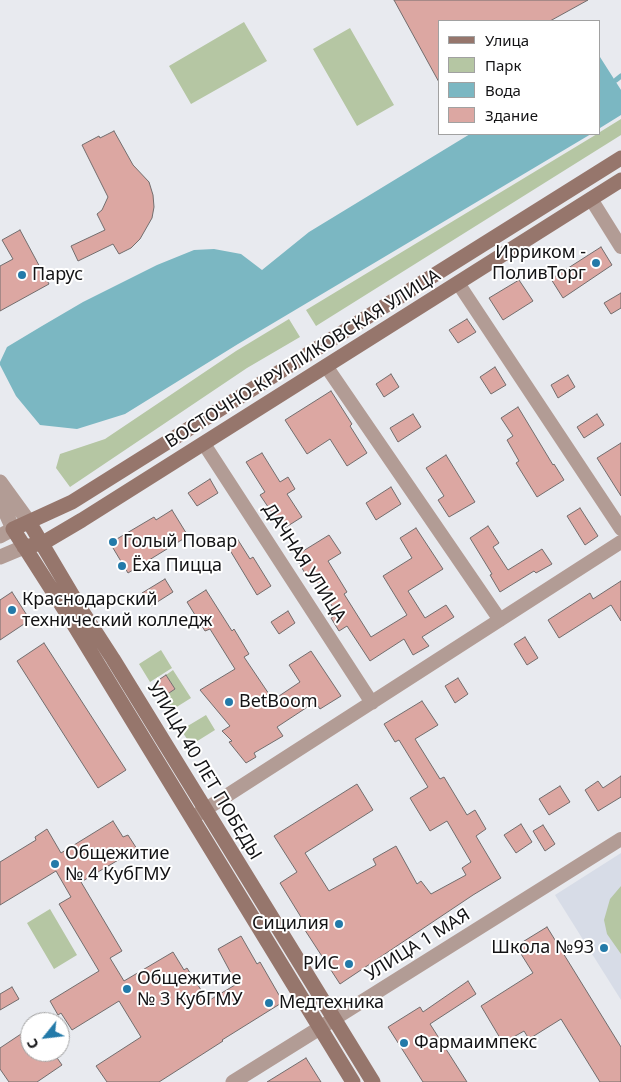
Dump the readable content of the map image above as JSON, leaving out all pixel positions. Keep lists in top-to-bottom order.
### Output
{
  "streets": {
    "main road": ["ВОСТОЧНО-КРУГЛИКОВСКАЯ УЛИЦА", "УЛИЦА 40 ЛЕТ ПОБЕДЫ"],
    "street": ["ДАЧНАЯ УЛИЦА", "УЛИЦА 1 МАЯ"]
  },
  "crossings": [
    ["ВОСТОЧНО-КРУГЛИКОВСКАЯ УЛИЦА", "ДАЧНАЯ УЛИЦА"],
    ["ВОСТОЧНО-КРУГЛИКОВСКАЯ УЛИЦА", "УЛИЦА 40 ЛЕТ ПОБЕДЫ"],
    ["УЛИЦА 40 ЛЕТ ПОБЕДЫ", "УЛИЦА 1 МАЯ"]
  ],
  "places": [
    "Ирриком - ПоливТорг",
    "Парус",
    "Голый Повар",
    "Ёха Пицца",
    "Краснодарский технический колледж",
    "BetBoom",
    "Общежитие № 4 КубГМУ",
    "Сицилия",
    "Школа №93",
    "РИС",
    "Общежитие № 3 КубГМУ",
    "Медтехника",
    "Фармаимпекс"
  ],
  "legend": [
    "Улица",
    "Парк",
    "Вода",
    "Здание"
  ],
  "north": "bottom left"
}
